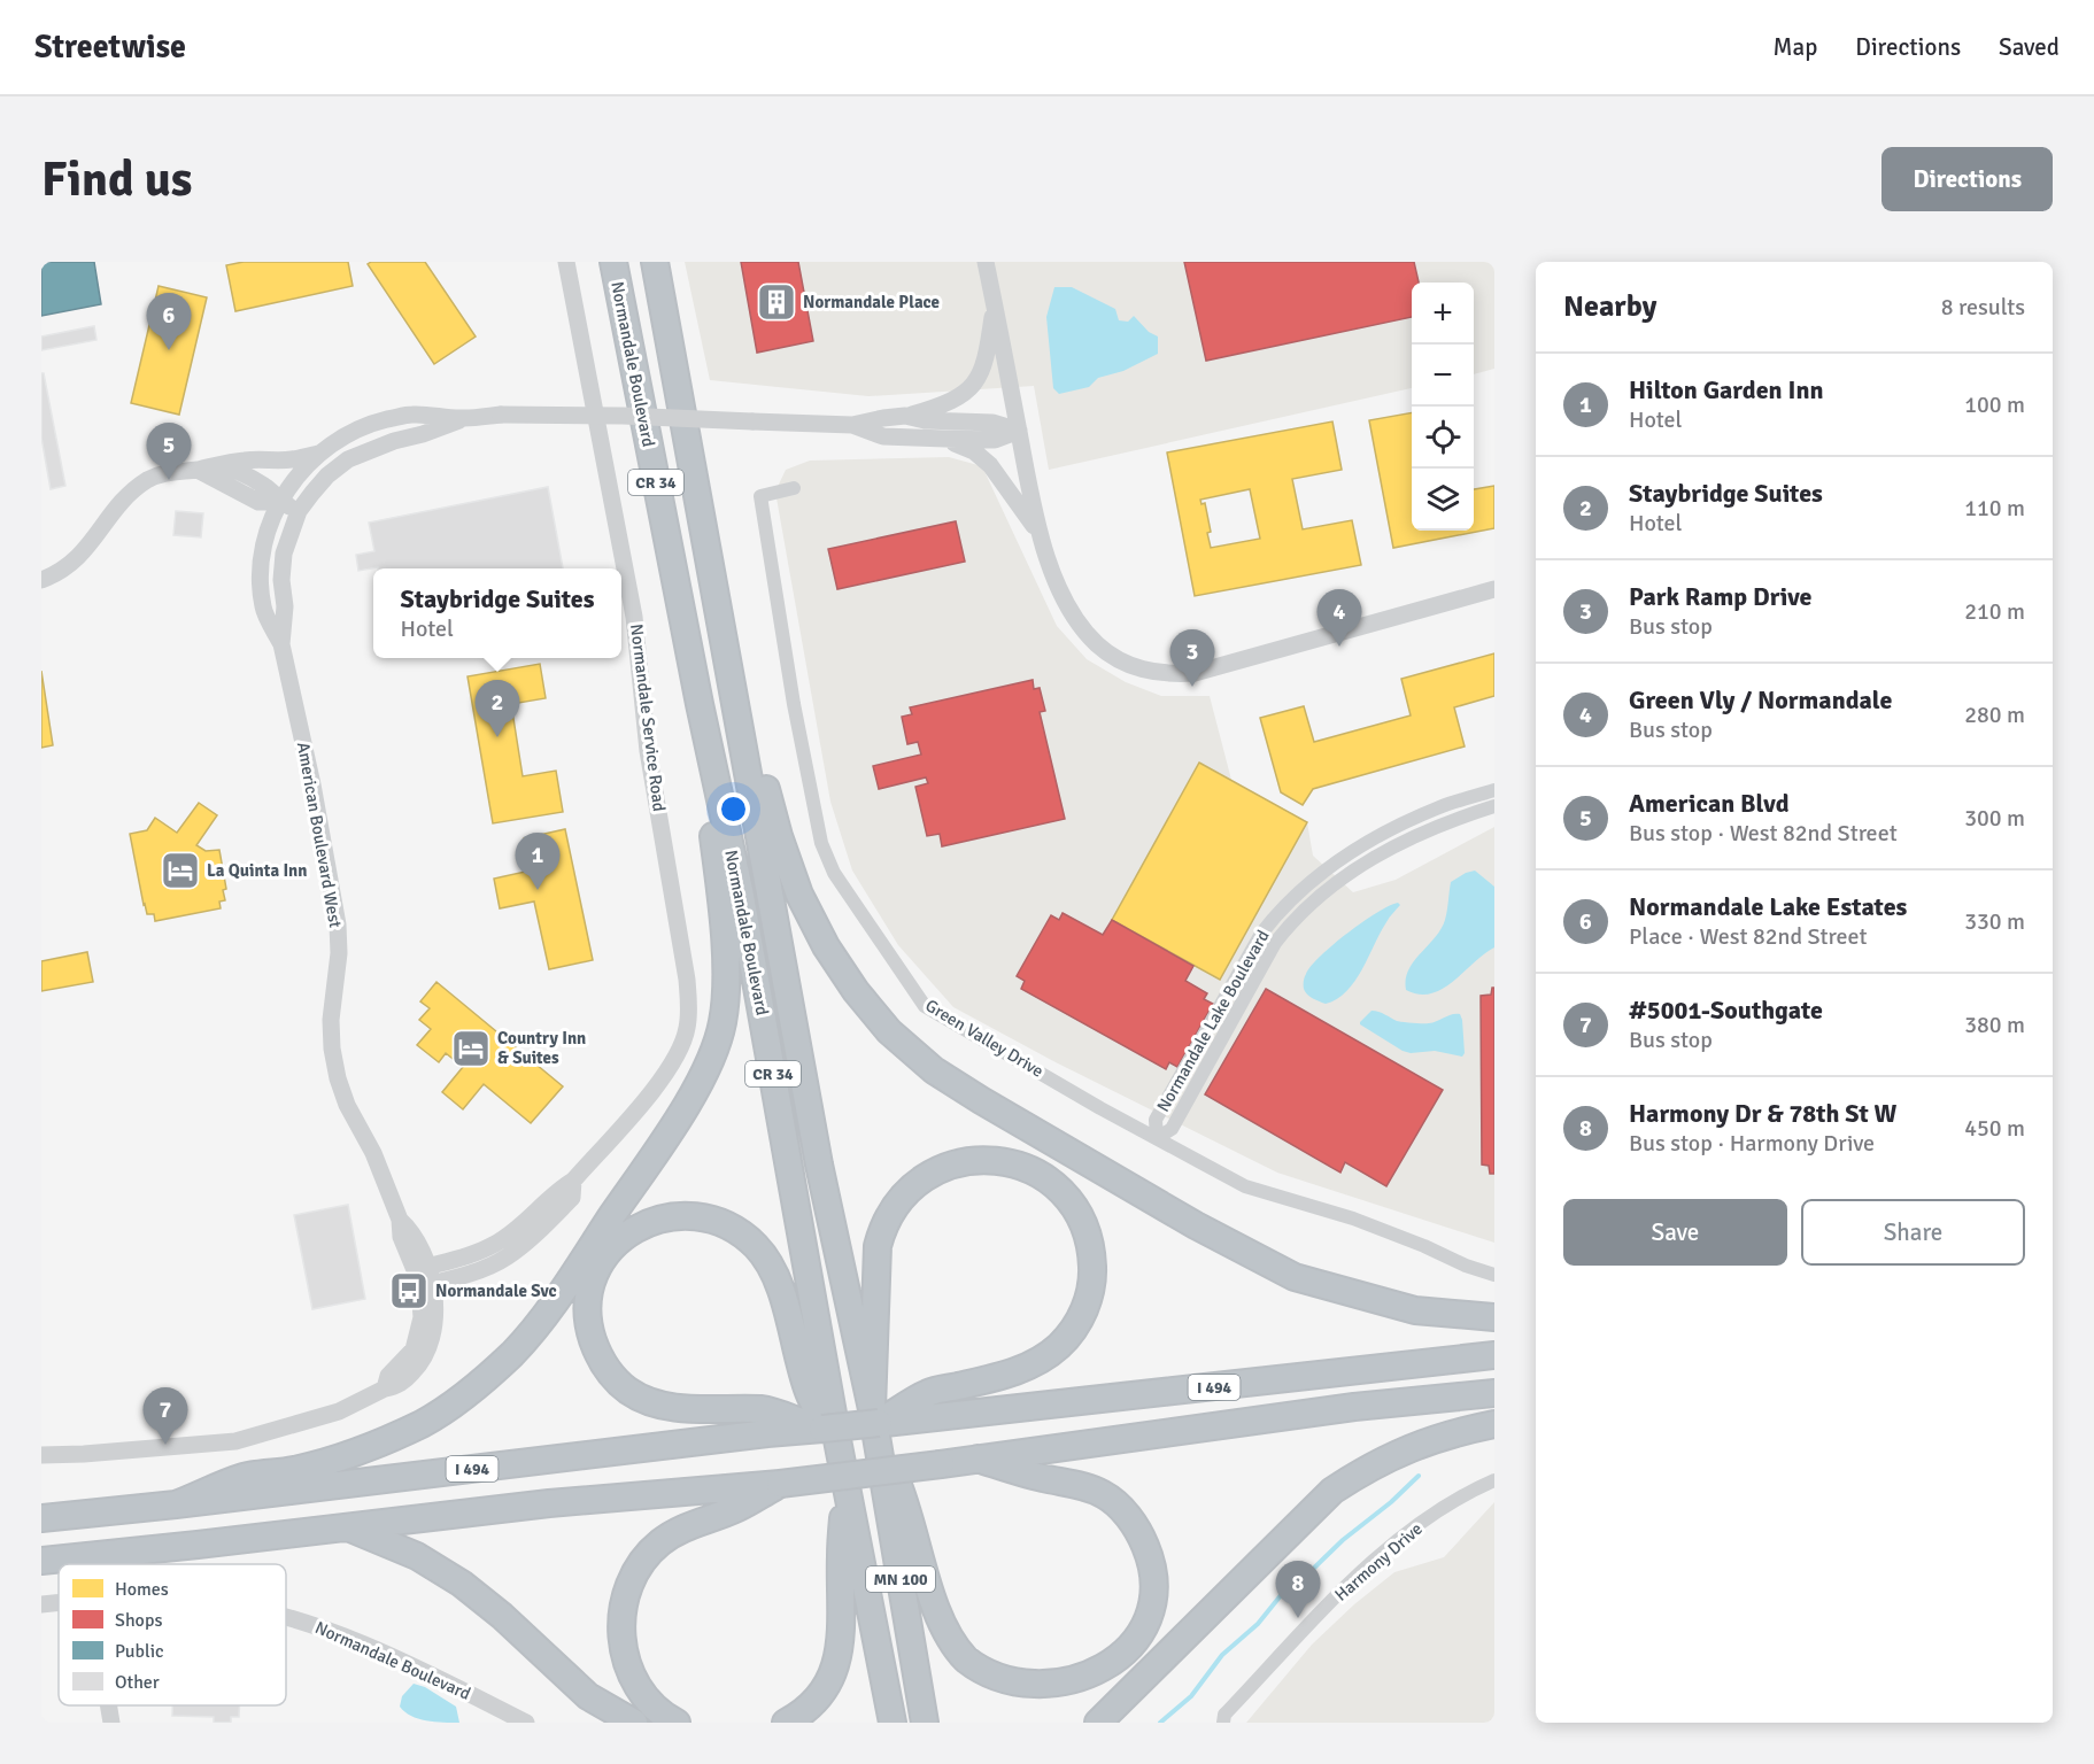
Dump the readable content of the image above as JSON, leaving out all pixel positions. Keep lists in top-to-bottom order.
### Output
{
  "streets": {
    "highway": [
      "Normandale Boulevard",
      "CR 34",
      "I 494",
      "MN 100"
    ],
    "street": [
      "Normandale Service Road",
      "American Boulevard West",
      "Normandale Lake Boulevard",
      "Green Valley Drive",
      "Harmony Drive"
    ]
  },
  "crossings": [
    ["Normandale Boulevard", "I 494"],
    ["Normandale Boulevard", "MN 100"],
    ["Normandale Service Road", "American Boulevard West"],
    ["Normandale Lake Boulevard", "Green Valley Drive"],
    ["I 494", "MN 100"]
  ],
  "places": {
    "building": ["Normandale Place"],
    "hotel": ["La Quinta Inn", "Country Inn & Suites"],
    "bus stop": ["Normandale Svc"]
  },
  "legend": [
    "Homes",
    "Shops",
    "Public",
    "Other"
  ],
  "page": {
    "header": "Streetwise",
    "nav": ["Map", "Directions", "Saved"],
    "buttons": [
      "Directions",
      ["Save", "Share"]
    ],
    "title": "Find us",
    "heading": ["Nearby", "8 results"],
    "map_buttons": ["+", "−"],
    "pins": [
      "6",
      "5",
      "4",
      "3",
      "2",
      "1",
      "7",
      "8"
    ],
    "list": [
      {
        "mark": "1",
        "name": "Hilton Garden Inn",
        "note": "Hotel",
        "value": "100 m"
      },
      {
        "mark": "2",
        "name": "Staybridge Suites",
        "note": "Hotel",
        "value": "110 m"
      },
      {
        "mark": "3",
        "name": "Park Ramp Drive",
        "note": "Bus stop",
        "value": "210 m"
      },
      {
        "mark": "4",
        "name": "Green Vly / Normandale",
        "note": "Bus stop",
        "value": "280 m"
      },
      {
        "mark": "5",
        "name": "American Blvd",
        "note": "Bus stop · West 82nd Street",
        "value": "300 m"
      },
      {
        "mark": "6",
        "name": "Normandale Lake Estates",
        "note": "Place · West 82nd Street",
        "value": "330 m"
      },
      {
        "mark": "7",
        "name": "#5001-Southgate",
        "note": "Bus stop",
        "value": "380 m"
      },
      {
        "mark": "8",
        "name": "Harmony Dr & 78th St W",
        "note": "Bus stop · Harmony Drive",
        "value": "450 m"
      }
    ],
    "popup": ["Staybridge Suites", "Hotel"]
  }
}
